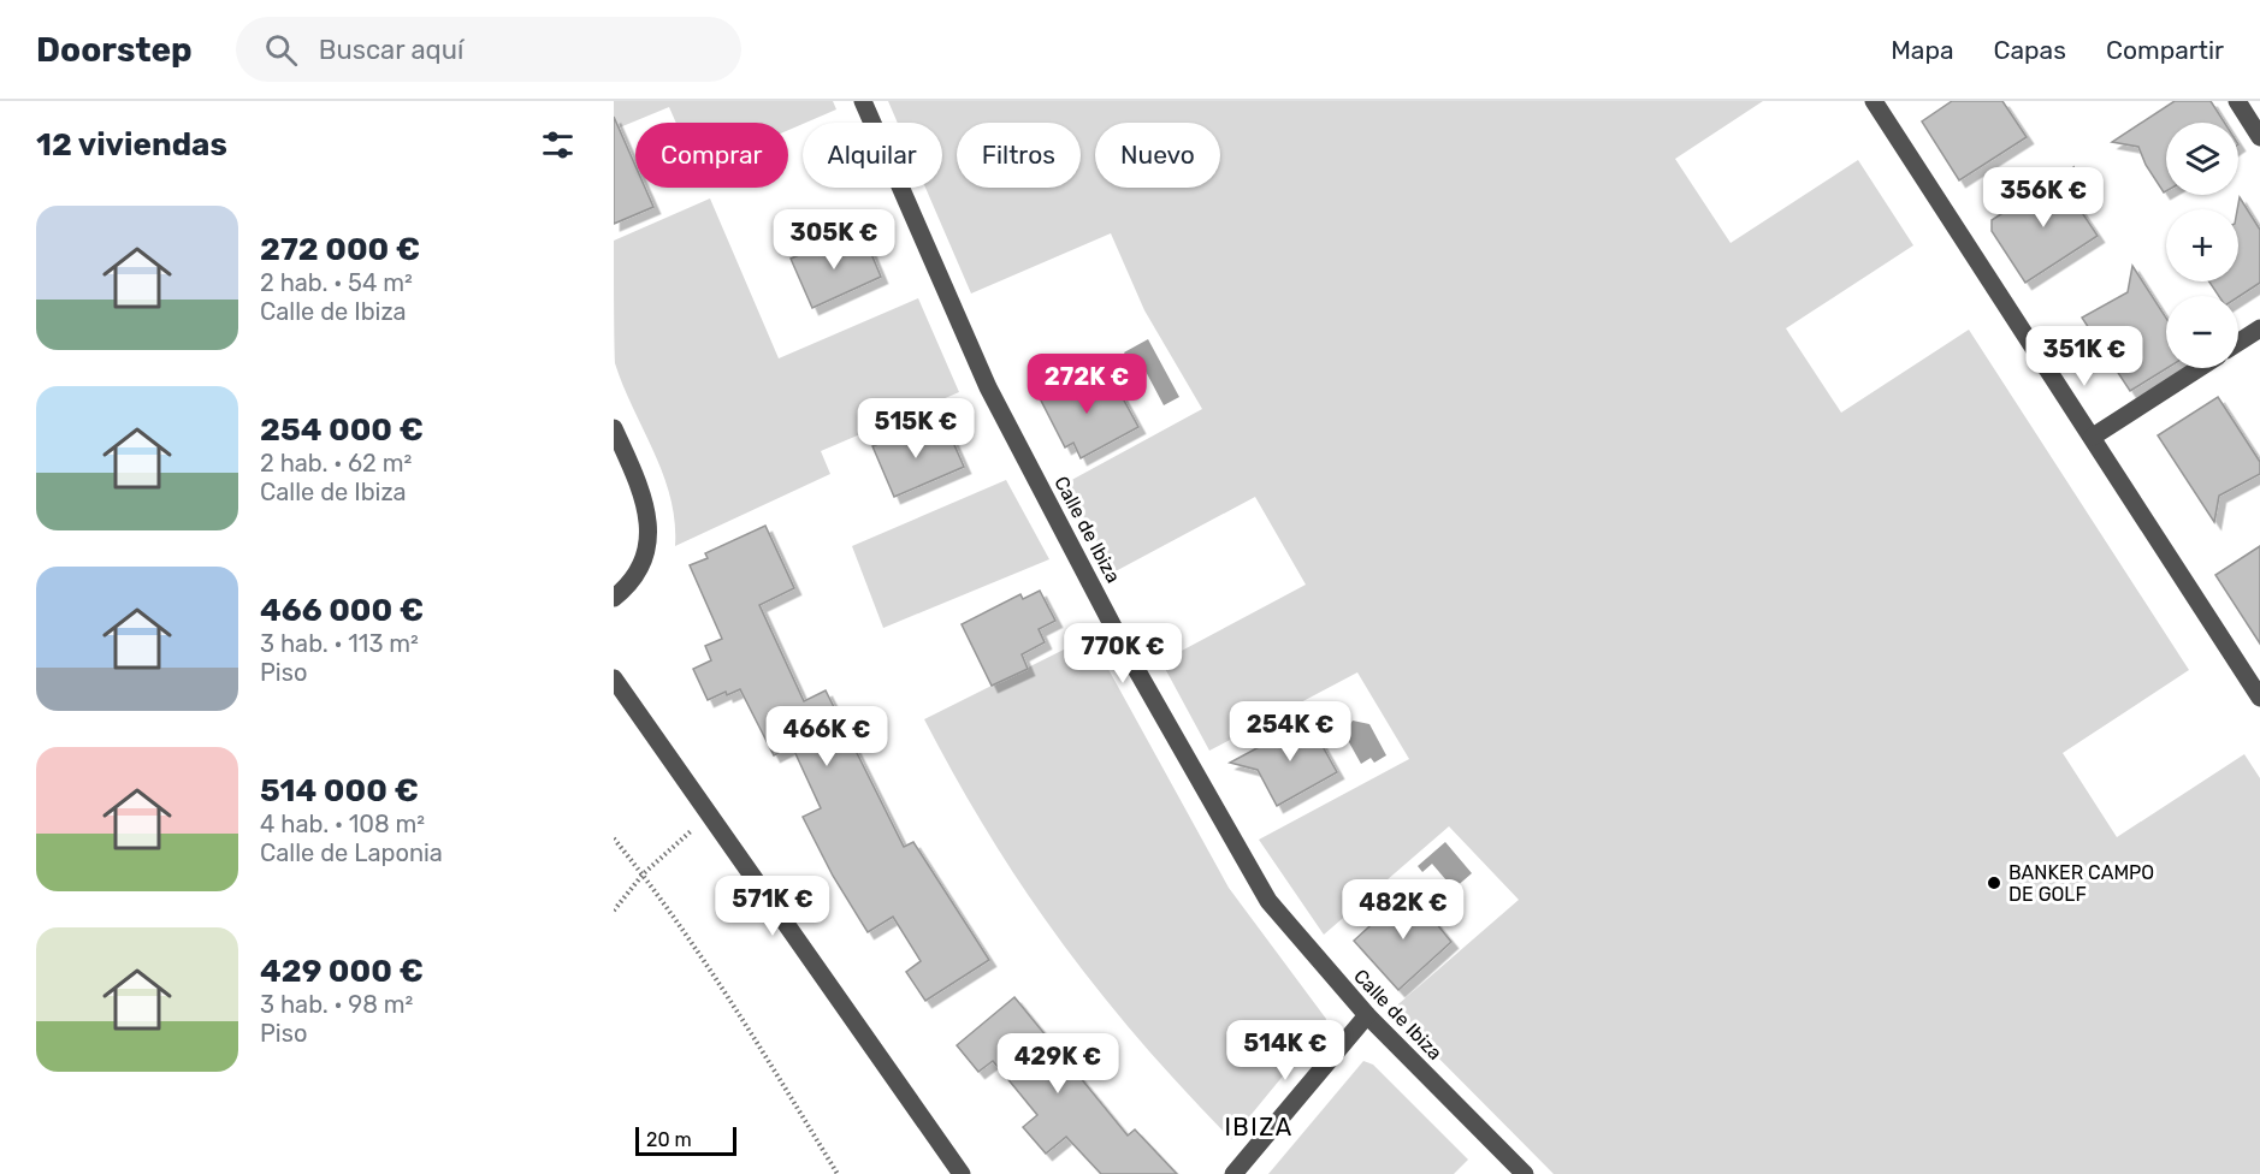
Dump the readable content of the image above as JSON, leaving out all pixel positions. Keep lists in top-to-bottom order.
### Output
{
  "streets": {
    "street": ["Calle de Ibiza"]
  },
  "districts": ["IBIZA"],
  "places": ["BANKER CAMPO DE GOLF"],
  "scale_bar": "20 m",
  "page": {
    "header": "Doorstep",
    "search": "Buscar aquí",
    "nav": ["Mapa", "Capas", "Compartir"],
    "heading": "12 viviendas",
    "map_buttons": ["+", "−"],
    "chip": [
      "Comprar",
      "Alquilar",
      "Filtros",
      "Nuevo"
    ],
    "price": [
      "356K €",
      "305K €",
      "351K €",
      "272K €",
      "515K €",
      "770K €",
      "254K €",
      "466K €",
      "571K €",
      "482K €",
      "514K €",
      "429K €"
    ],
    "list": [
      {
        "name": "272 000 €",
        "note": "2 hab. · 54 m² · Calle de Ibiza"
      },
      {
        "name": "254 000 €",
        "note": "2 hab. · 62 m² · Calle de Ibiza"
      },
      {
        "name": "466 000 €",
        "note": "3 hab. · 113 m² · Piso"
      },
      {
        "name": "514 000 €",
        "note": "4 hab. · 108 m² · Calle de Laponia"
      },
      {
        "name": "429 000 €",
        "note": "3 hab. · 98 m² · Piso"
      }
    ],
    "scale": "20 m"
  }
}
